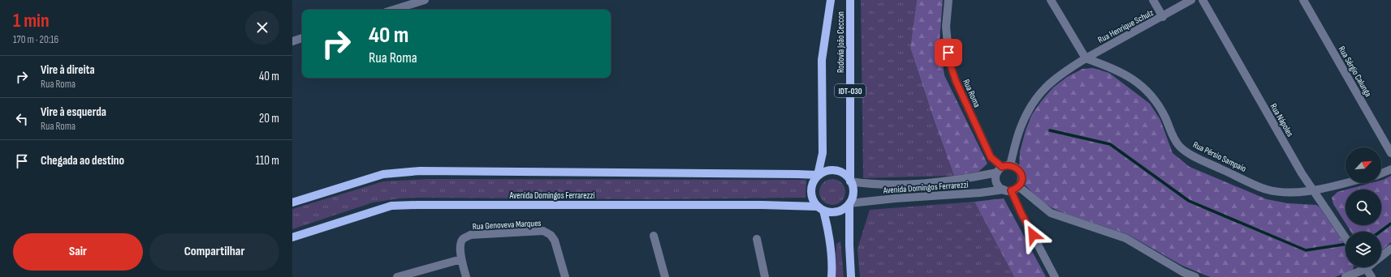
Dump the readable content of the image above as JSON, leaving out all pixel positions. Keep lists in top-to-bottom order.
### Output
{
  "streets": {
    "main road": ["Rodovia João Ceccon", "IDT-030", "Avenida Domingos Ferrarezzi"],
    "street": [
      "Rua Henrique Schulz",
      "Rua Sérgio Calunga",
      "Rua Roma",
      "Rua Nápoles",
      "Rua Pérsio Sampaio",
      "Rua Genoveva Marques"
    ]
  },
  "crossings": [
    ["Rua Henrique Schulz", "Rua Pérsio Sampaio"],
    ["Rodovia João Ceccon", "Avenida Domingos Ferrarezzi"],
    ["Rua Roma", "Avenida Domingos Ferrarezzi"],
    ["Rua Nápoles", "Rua Pérsio Sampaio"]
  ],
  "north": "top right",
  "page": {
    "heading": ["1 min", "170 m · 20:16"],
    "turn": ["40 m", "Rua Roma"],
    "list": [
      {
        "name": "Vire à direita",
        "note": "Rua Roma",
        "value": "40 m"
      },
      {
        "name": "Vire à esquerda",
        "note": "Rua Roma",
        "value": "20 m"
      },
      {
        "name": "Chegada ao destino",
        "value": "110 m"
      }
    ],
    "buttons": ["Sair", "Compartilhar"]
  }
}
